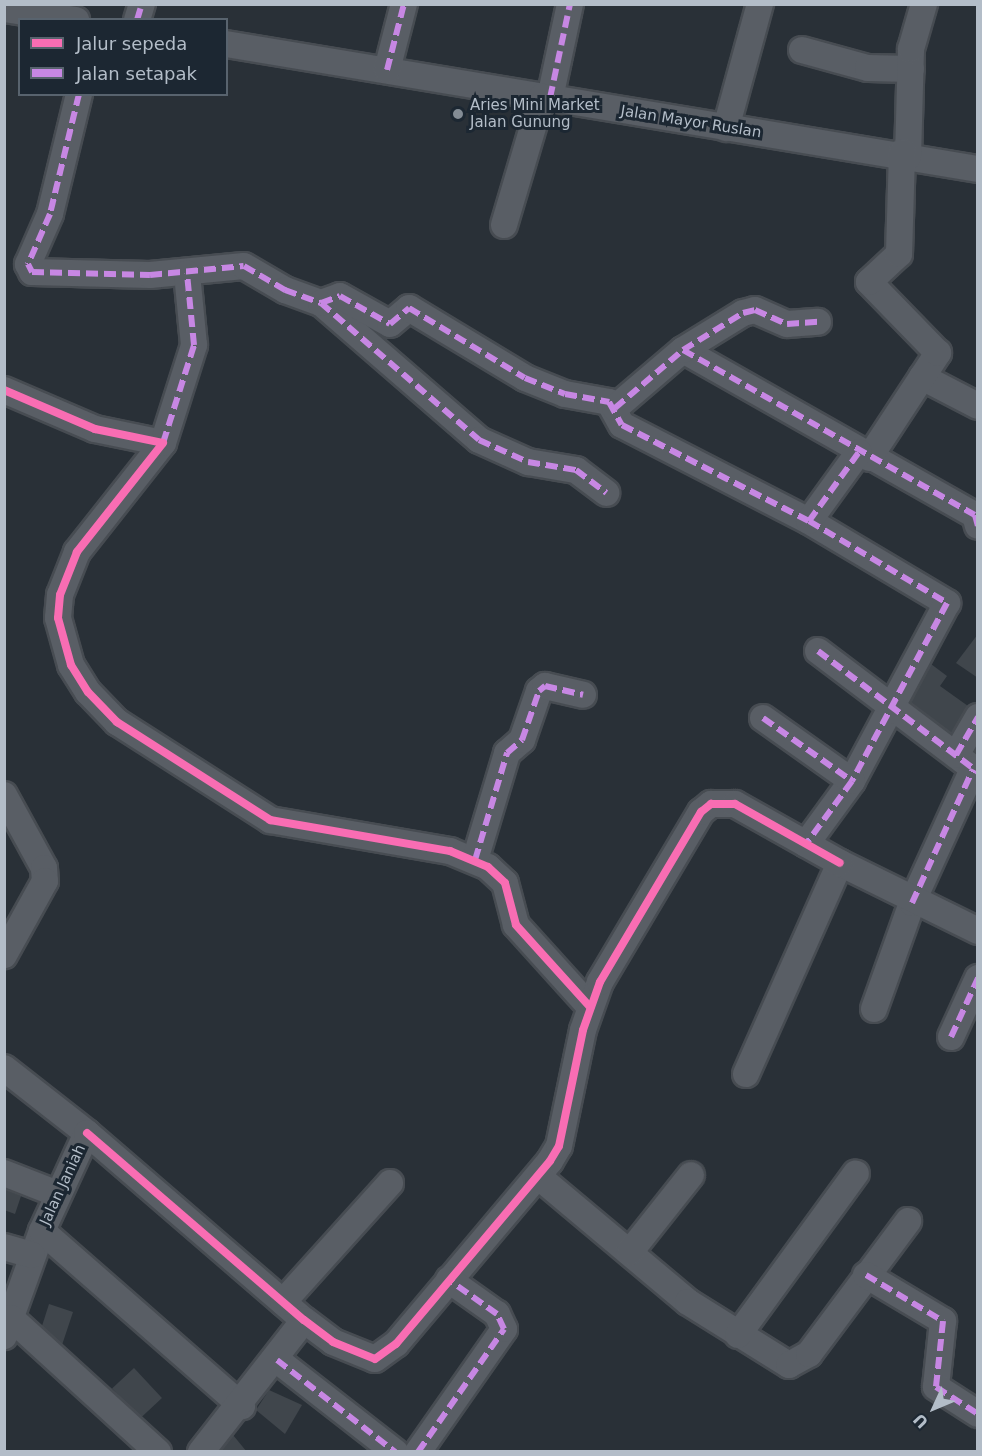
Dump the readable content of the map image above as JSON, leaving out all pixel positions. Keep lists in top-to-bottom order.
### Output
{
  "streets": {
    "street": ["Jalan Mayor Ruslan", "Jalan Janiah"]
  },
  "places": ["Aries Mini Market Jalan Gunung"],
  "legend": ["Jalur sepeda", "Jalan setapak"],
  "north": "bottom left"
}
